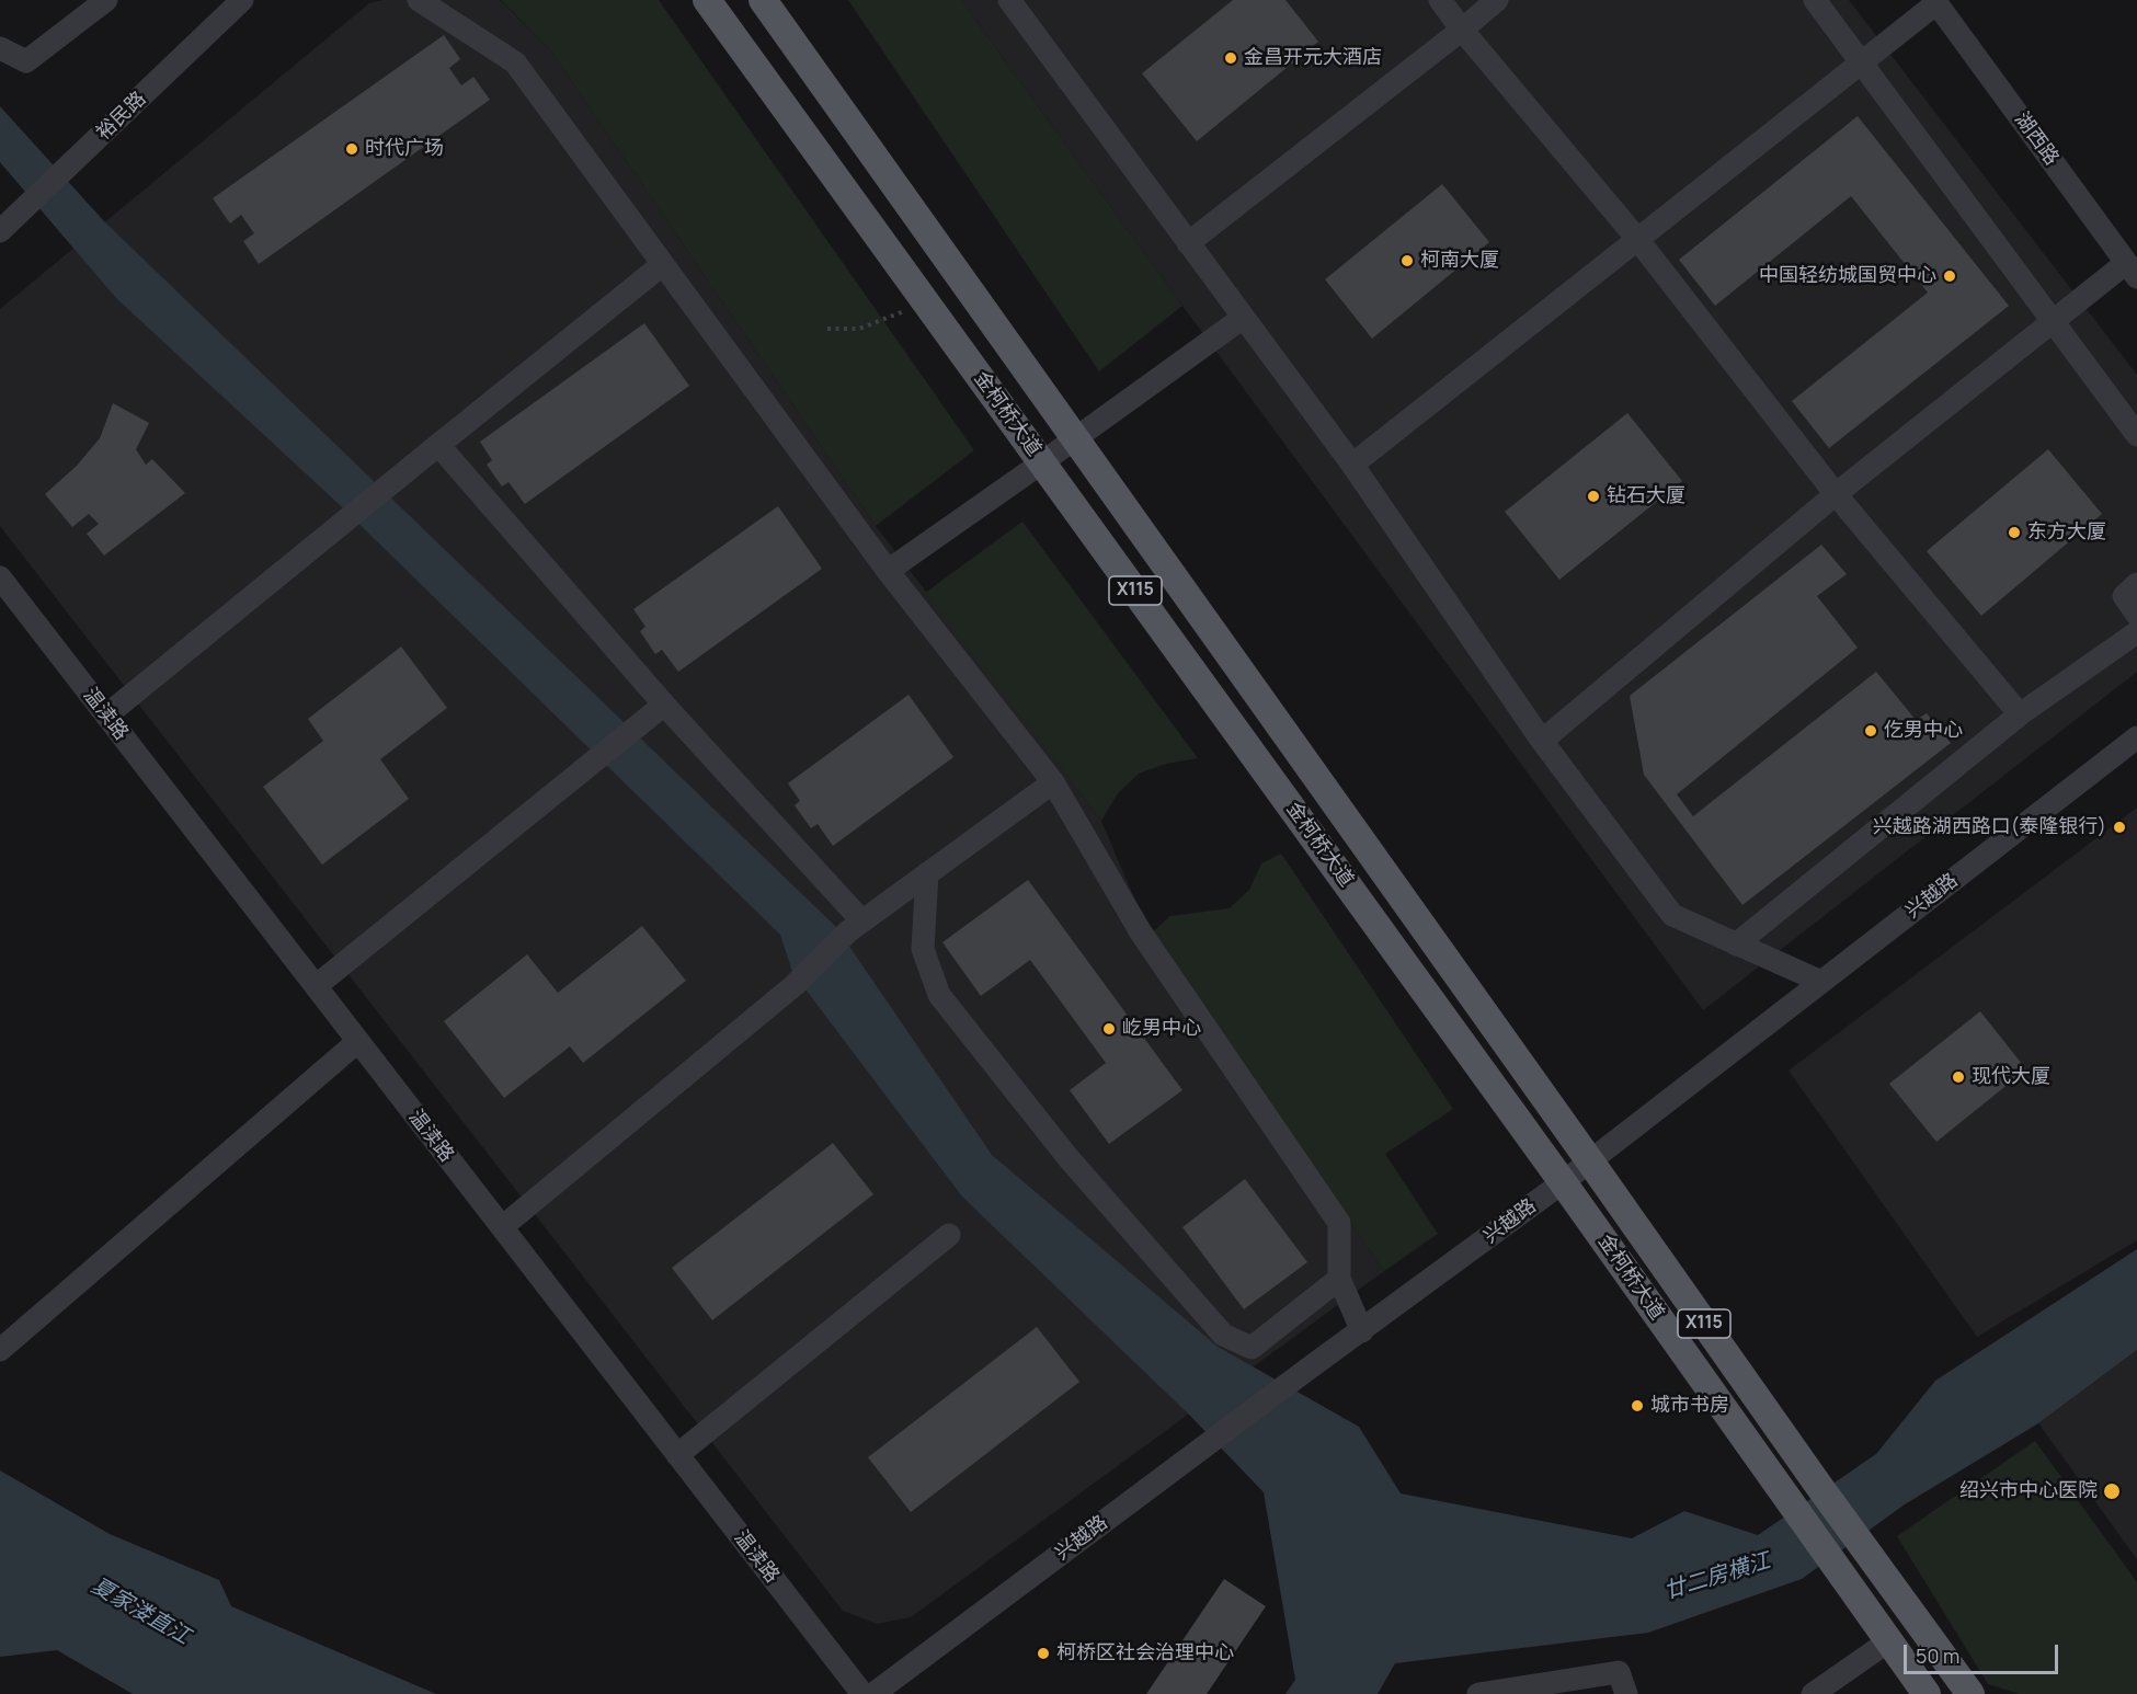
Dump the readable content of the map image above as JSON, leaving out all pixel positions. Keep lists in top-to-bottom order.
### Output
{
  "streets": {
    "main road": ["金柯桥大道", "X115"],
    "street": [
      "裕民路",
      "湖西路",
      "温渎路",
      "兴越路"
    ]
  },
  "crossings": [
    ["金柯桥大道", "兴越路"]
  ],
  "water": ["廿二房横江", "夏家溇直江"],
  "places": [
    "金昌开元大酒店",
    "时代广场",
    "柯南大厦",
    "中国轻纺城国贸中心",
    "钻石大厦",
    "东方大厦",
    "仡男中心",
    "兴越路湖西路口(泰隆银行)",
    "屹男中心",
    "现代大厦",
    "城市书房",
    "绍兴市中心医院",
    "柯桥区社会治理中心"
  ],
  "scale_bar": "50 m"
}
